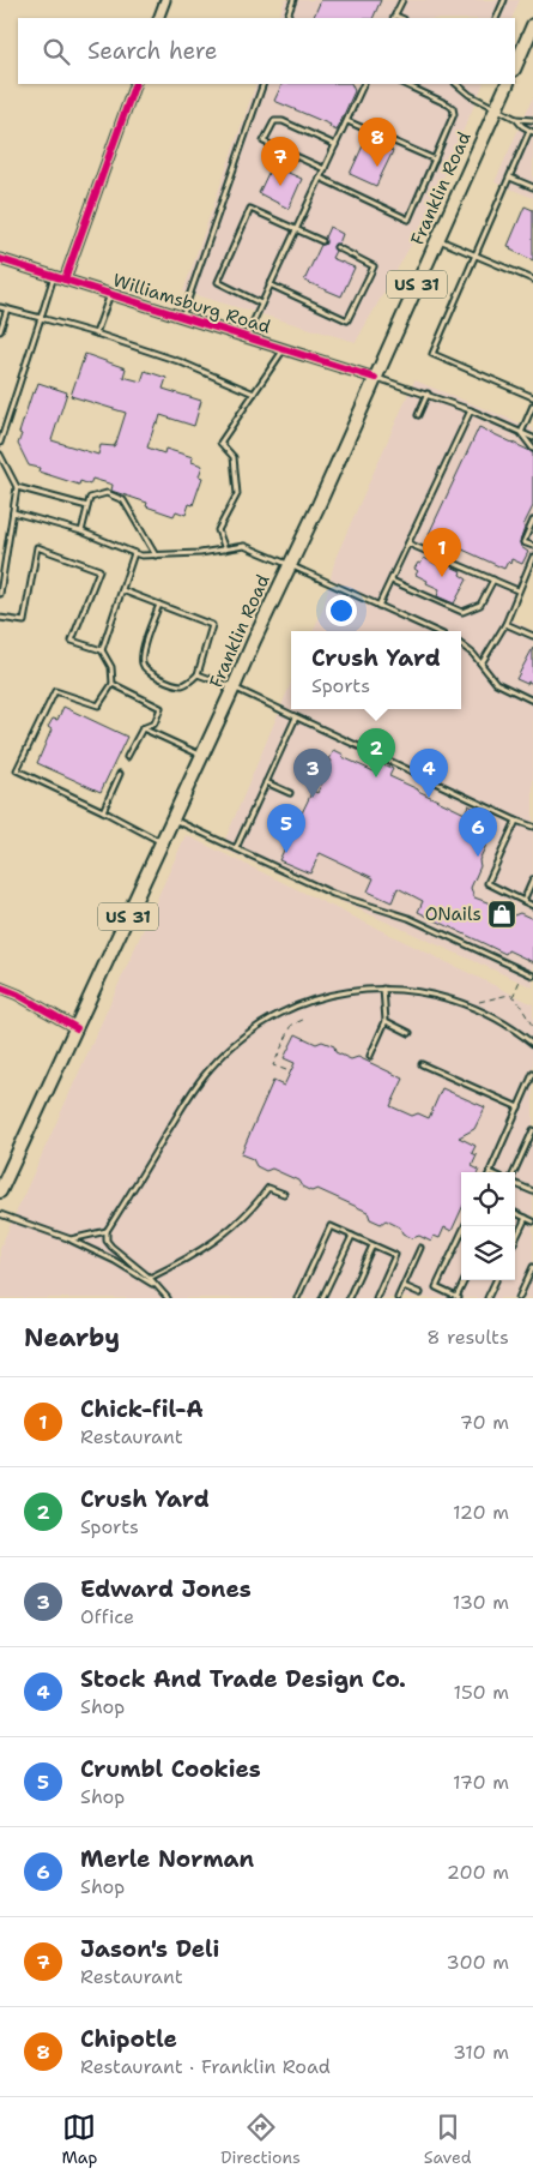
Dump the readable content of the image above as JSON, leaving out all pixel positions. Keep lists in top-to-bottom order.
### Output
{
  "streets": {
    "main road": ["Franklin Road", "US 31"],
    "street": ["Williamsburg Road"]
  },
  "crossings": [
    ["Franklin Road", "Williamsburg Road"]
  ],
  "places": {
    "shop": ["ONails"]
  },
  "page": {
    "search": "Search here",
    "pins": [
      "8",
      "7",
      "1",
      "2",
      "3",
      "4",
      "5",
      "6"
    ],
    "popup": ["Crush Yard", "Sports"],
    "heading": ["Nearby", "8 results"],
    "list": [
      {
        "mark": "1",
        "name": "Chick-fil-A",
        "note": "Restaurant",
        "value": "70 m"
      },
      {
        "mark": "2",
        "name": "Crush Yard",
        "note": "Sports",
        "value": "120 m"
      },
      {
        "mark": "3",
        "name": "Edward Jones",
        "note": "Office",
        "value": "130 m"
      },
      {
        "mark": "4",
        "name": "Stock And Trade Design Co.",
        "note": "Shop",
        "value": "150 m"
      },
      {
        "mark": "5",
        "name": "Crumbl Cookies",
        "note": "Shop",
        "value": "170 m"
      },
      {
        "mark": "6",
        "name": "Merle Norman",
        "note": "Shop",
        "value": "200 m"
      },
      {
        "mark": "7",
        "name": "Jason's Deli",
        "note": "Restaurant",
        "value": "300 m"
      },
      {
        "mark": "8",
        "name": "Chipotle",
        "note": "Restaurant · Franklin Road",
        "value": "310 m"
      }
    ],
    "nav": ["Map", "Directions", "Saved"]
  }
}
